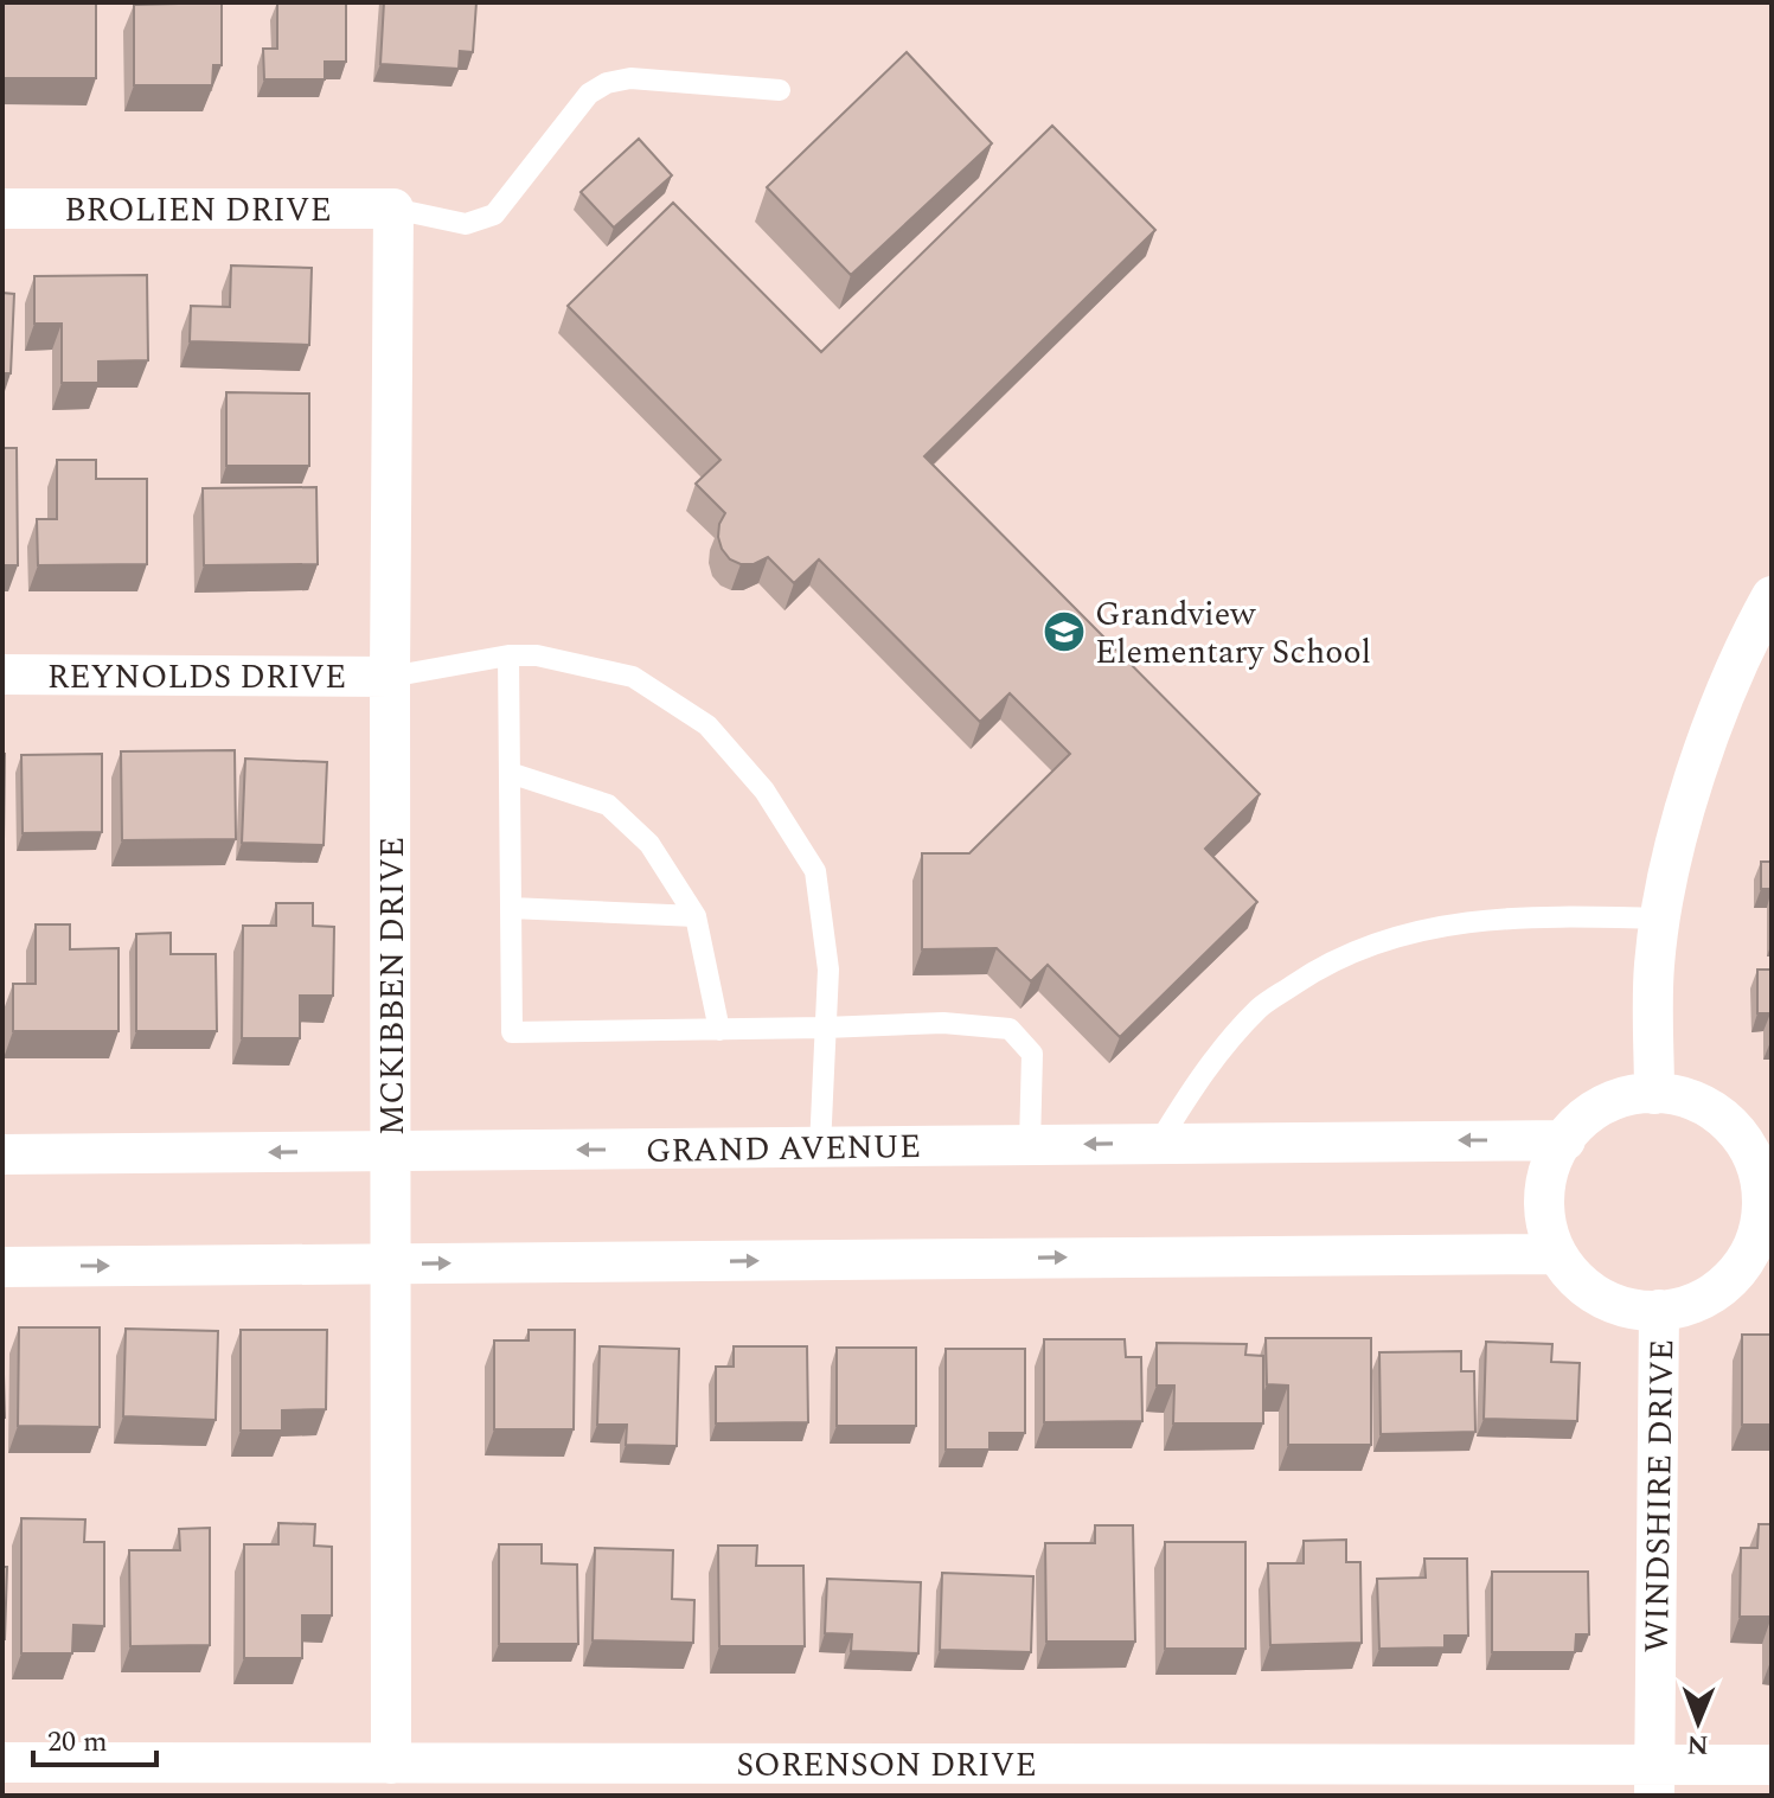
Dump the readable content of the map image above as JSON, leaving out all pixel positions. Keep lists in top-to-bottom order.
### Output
{
  "streets": {
    "street": [
      "BROLIEN DRIVE",
      "REYNOLDS DRIVE",
      "MCKIBBEN DRIVE",
      "GRAND AVENUE",
      "WINDSHIRE DRIVE",
      "SORENSON DRIVE"
    ]
  },
  "crossings": [
    ["BROLIEN DRIVE", "MCKIBBEN DRIVE"],
    ["REYNOLDS DRIVE", "MCKIBBEN DRIVE"],
    ["MCKIBBEN DRIVE", "GRAND AVENUE"],
    ["MCKIBBEN DRIVE", "SORENSON DRIVE"],
    ["GRAND AVENUE", "WINDSHIRE DRIVE"],
    ["WINDSHIRE DRIVE", "SORENSON DRIVE"]
  ],
  "places": {
    "school or university": ["Grandview Elementary School"]
  },
  "scale_bar": "20 m",
  "north": "bottom"
}
